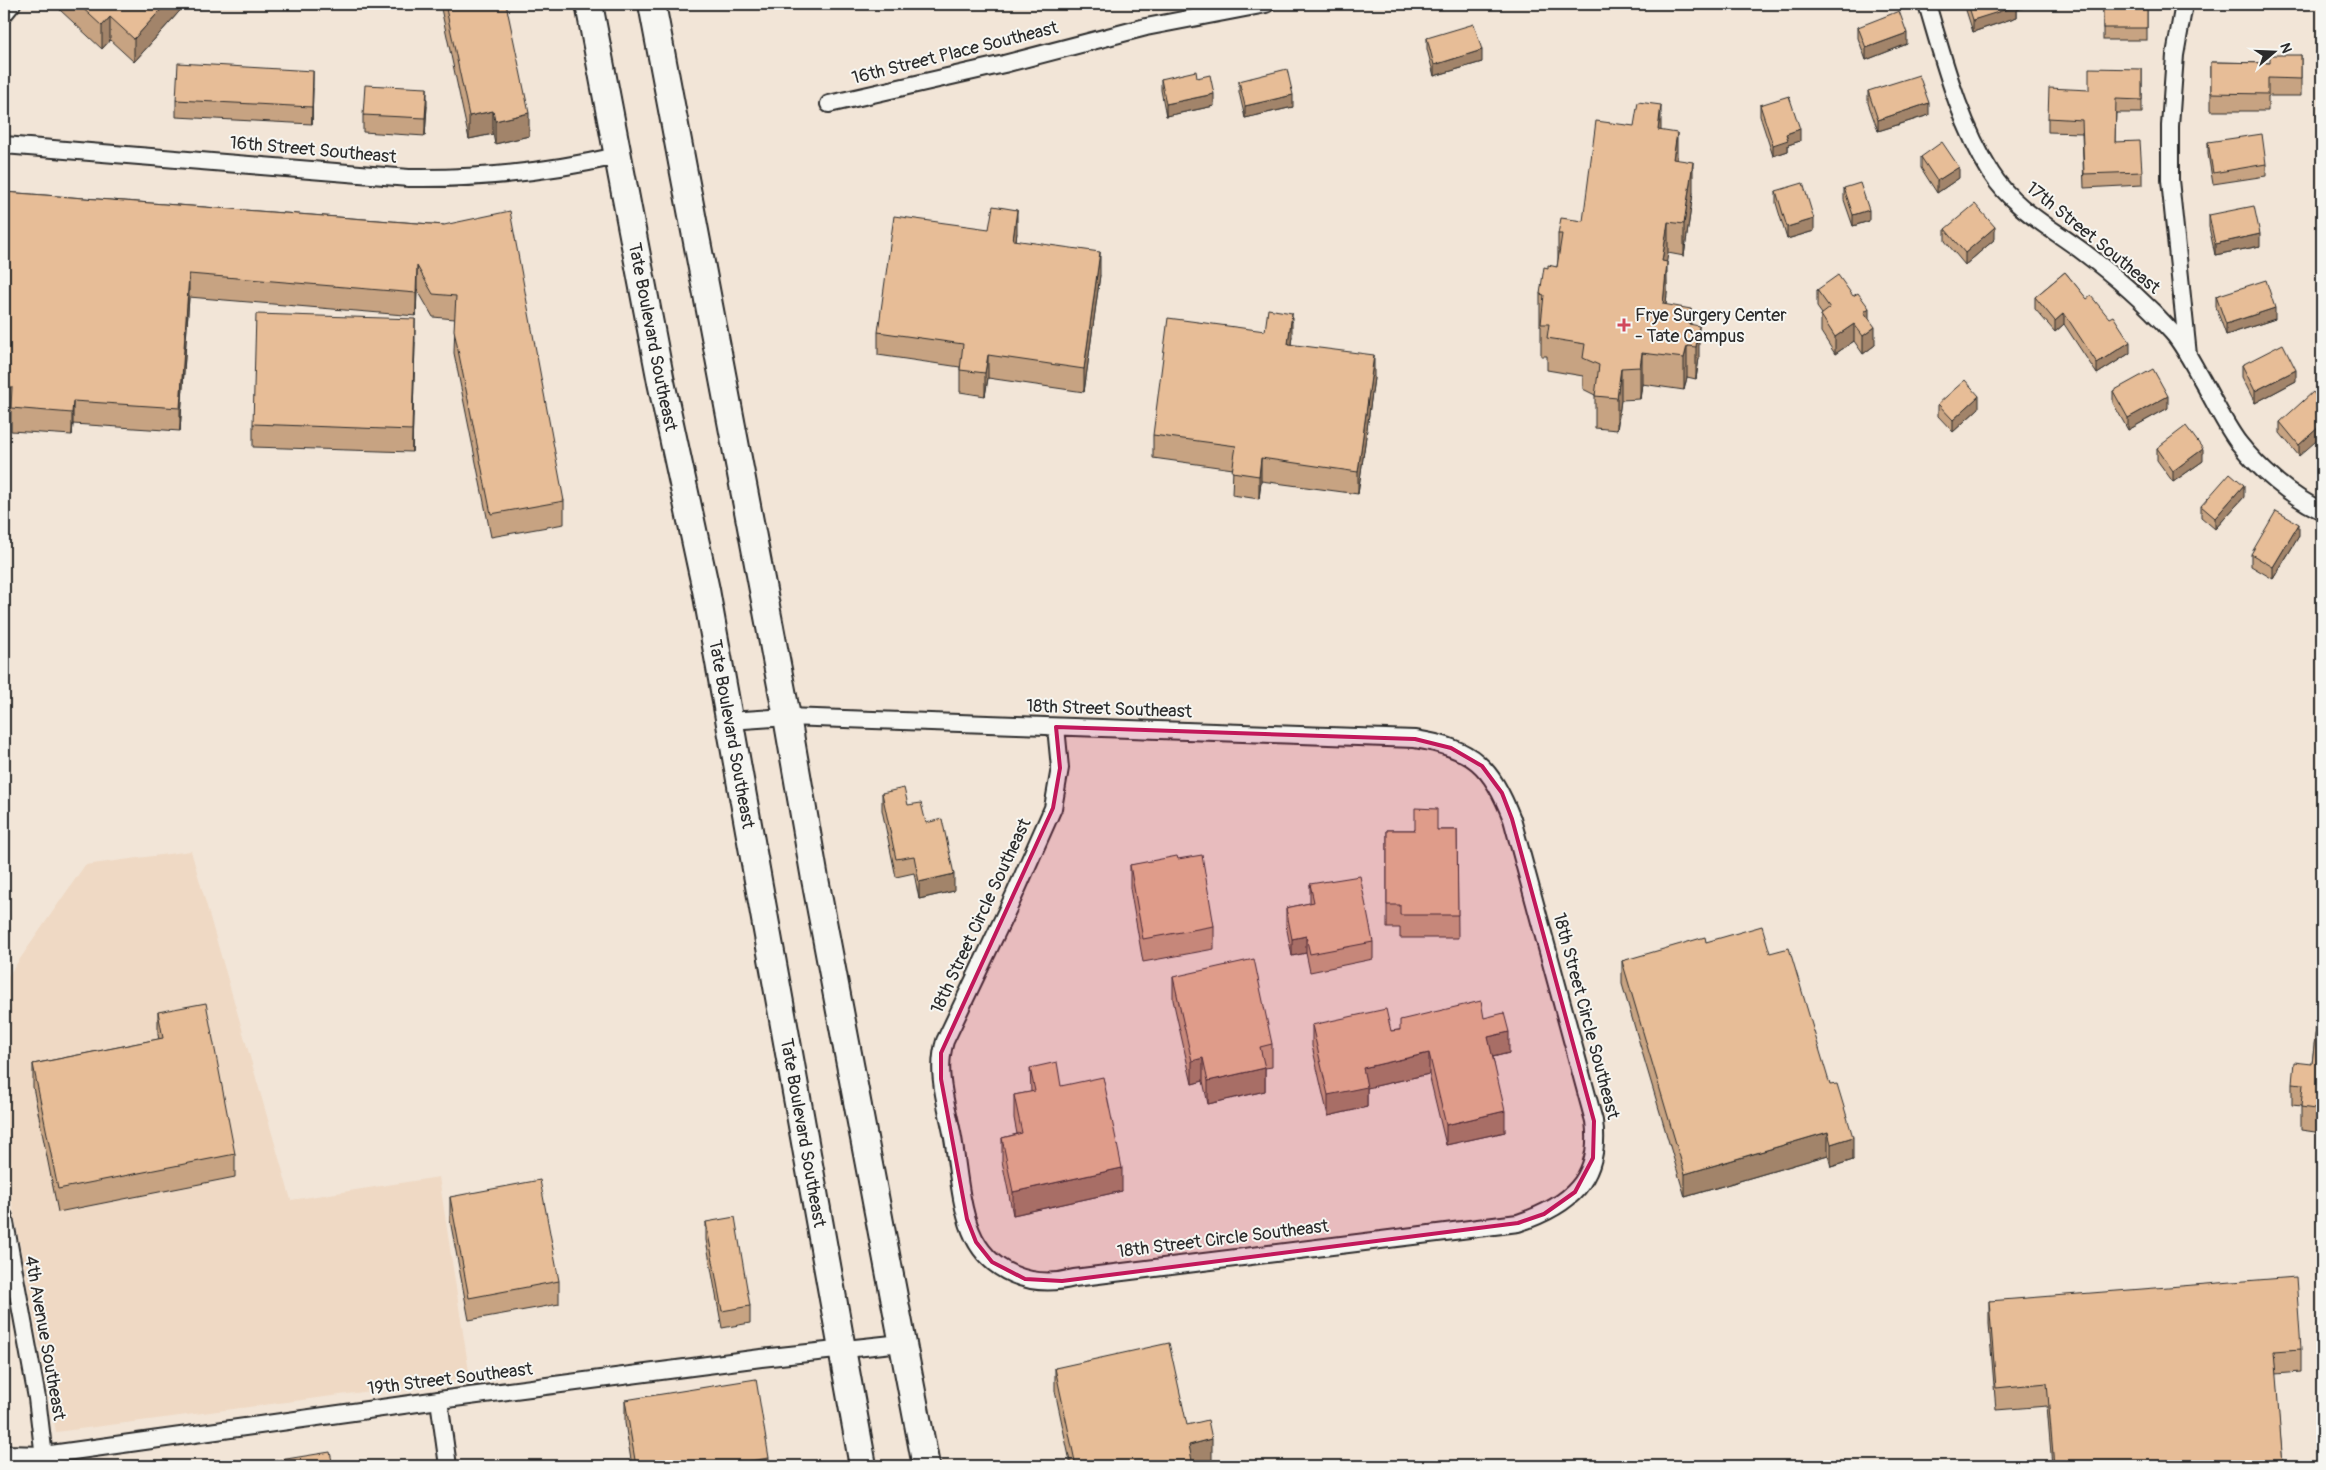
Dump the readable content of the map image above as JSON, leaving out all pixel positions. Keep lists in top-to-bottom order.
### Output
{
  "streets": {
    "main road": ["Tate Boulevard Southeast"],
    "street": [
      "16th Street Place Southeast",
      "16th Street Southeast",
      "17th Street Southeast",
      "18th Street Southeast",
      "18th Street Circle Southeast",
      "4th Avenue Southeast",
      "19th Street Southeast"
    ]
  },
  "crossings": [
    ["16th Street Southeast", "Tate Boulevard Southeast"],
    ["Tate Boulevard Southeast", "18th Street Southeast"],
    ["Tate Boulevard Southeast", "19th Street Southeast"],
    ["18th Street Southeast", "18th Street Circle Southeast"],
    ["4th Avenue Southeast", "19th Street Southeast"]
  ],
  "places": {
    "health": ["Frye Surgery Center - Tate Campus"]
  },
  "north": "right"
}
